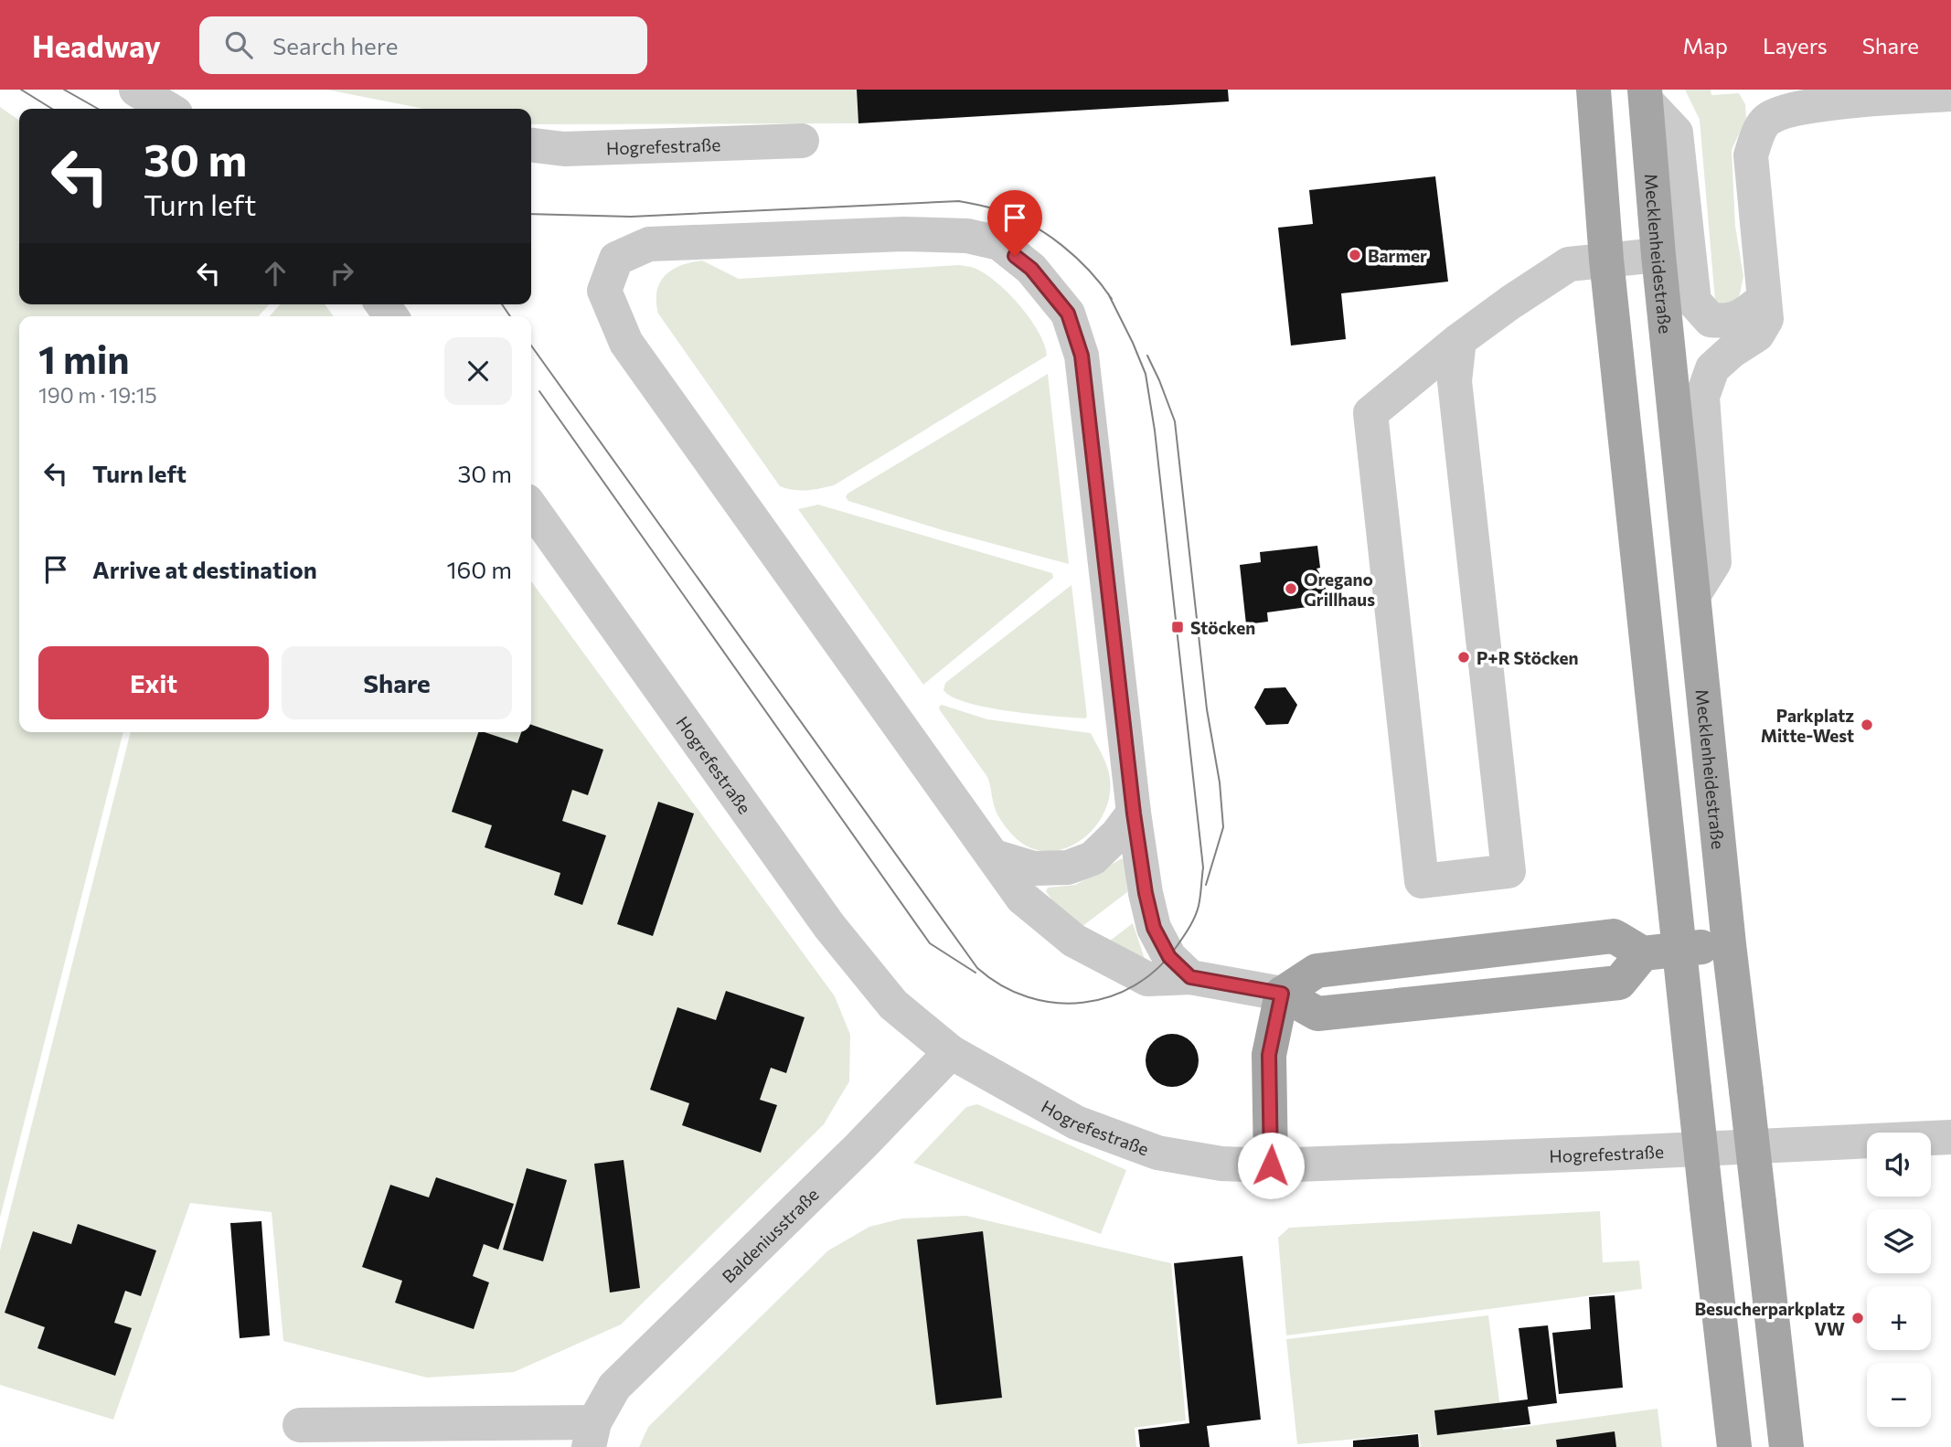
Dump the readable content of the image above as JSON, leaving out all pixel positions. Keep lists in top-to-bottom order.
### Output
{
  "streets": {
    "main road": ["Mecklenheidestraße"],
    "street": ["Hogrefestraße", "Baldeniusstraße"]
  },
  "crossings": [
    ["Hogrefestraße", "Baldeniusstraße"]
  ],
  "places": {
    "other": [
      "Barmer",
      "Oregano Grillhaus",
      "P+R Stöcken",
      "Parkplatz Mitte-West",
      "Besucherparkplatz VW"
    ],
    "transit": ["Stöcken"]
  },
  "page": {
    "header": "Headway",
    "search": "Search here",
    "nav": ["Map", "Layers", "Share"],
    "turn": ["30 m", "Turn left"],
    "heading": ["1 min", "190 m · 19:15"],
    "list": [
      {
        "name": "Turn left",
        "value": "30 m"
      },
      {
        "name": "Arrive at destination",
        "value": "160 m"
      }
    ],
    "buttons": ["Exit", "Share"],
    "map_buttons": ["+", "−"]
  }
}
